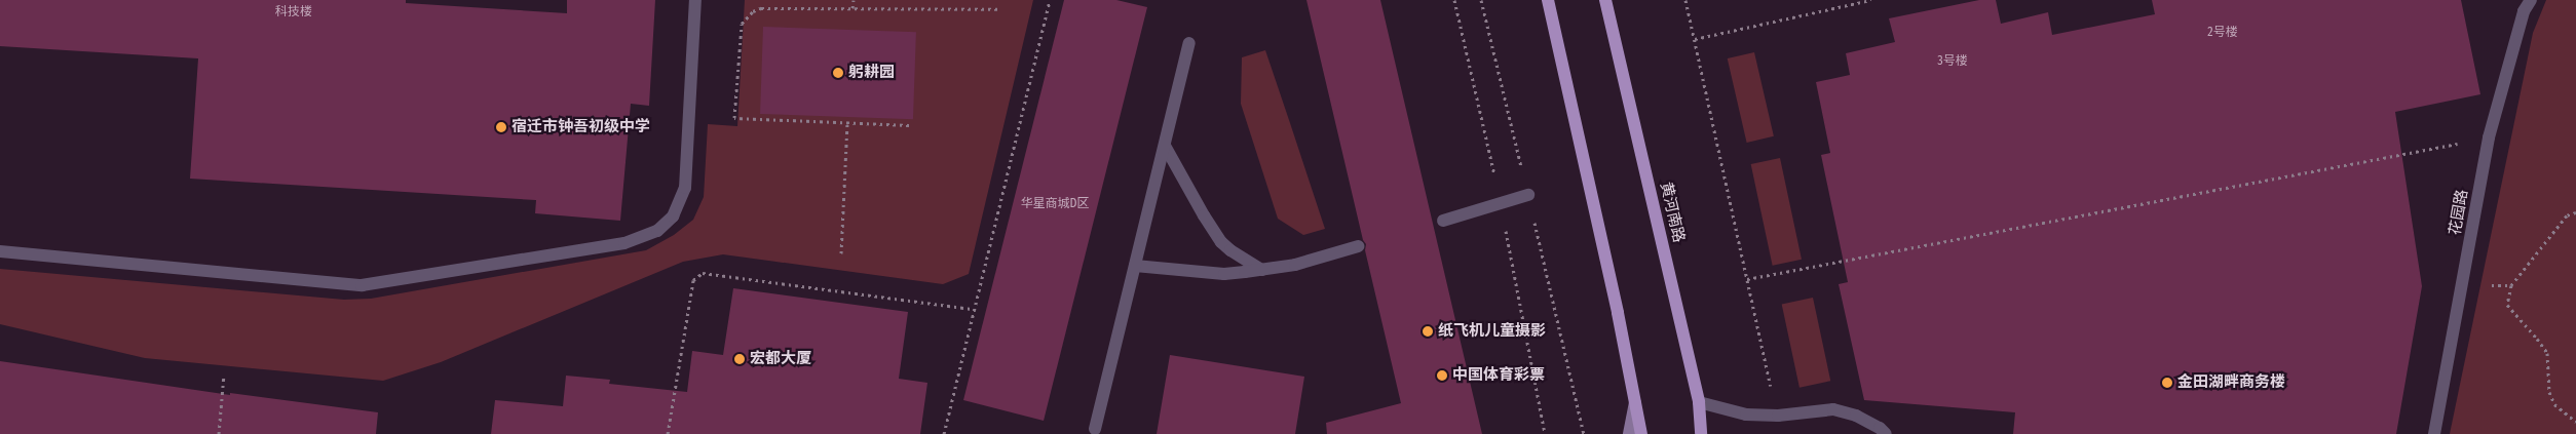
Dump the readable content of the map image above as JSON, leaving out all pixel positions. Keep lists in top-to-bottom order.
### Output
{
  "streets": {
    "main road": ["黄河南路"],
    "street": ["花园路"]
  },
  "places": [
    "躬耕园",
    "宿迁市钟吾初级中学",
    "纸飞机儿童摄影",
    "宏都大厦",
    "中国体育彩票",
    "金田湖畔商务楼"
  ],
  "house_numbers": [
    "科技楼",
    "2号楼",
    "3号楼",
    "华星商城D区"
  ]
}
